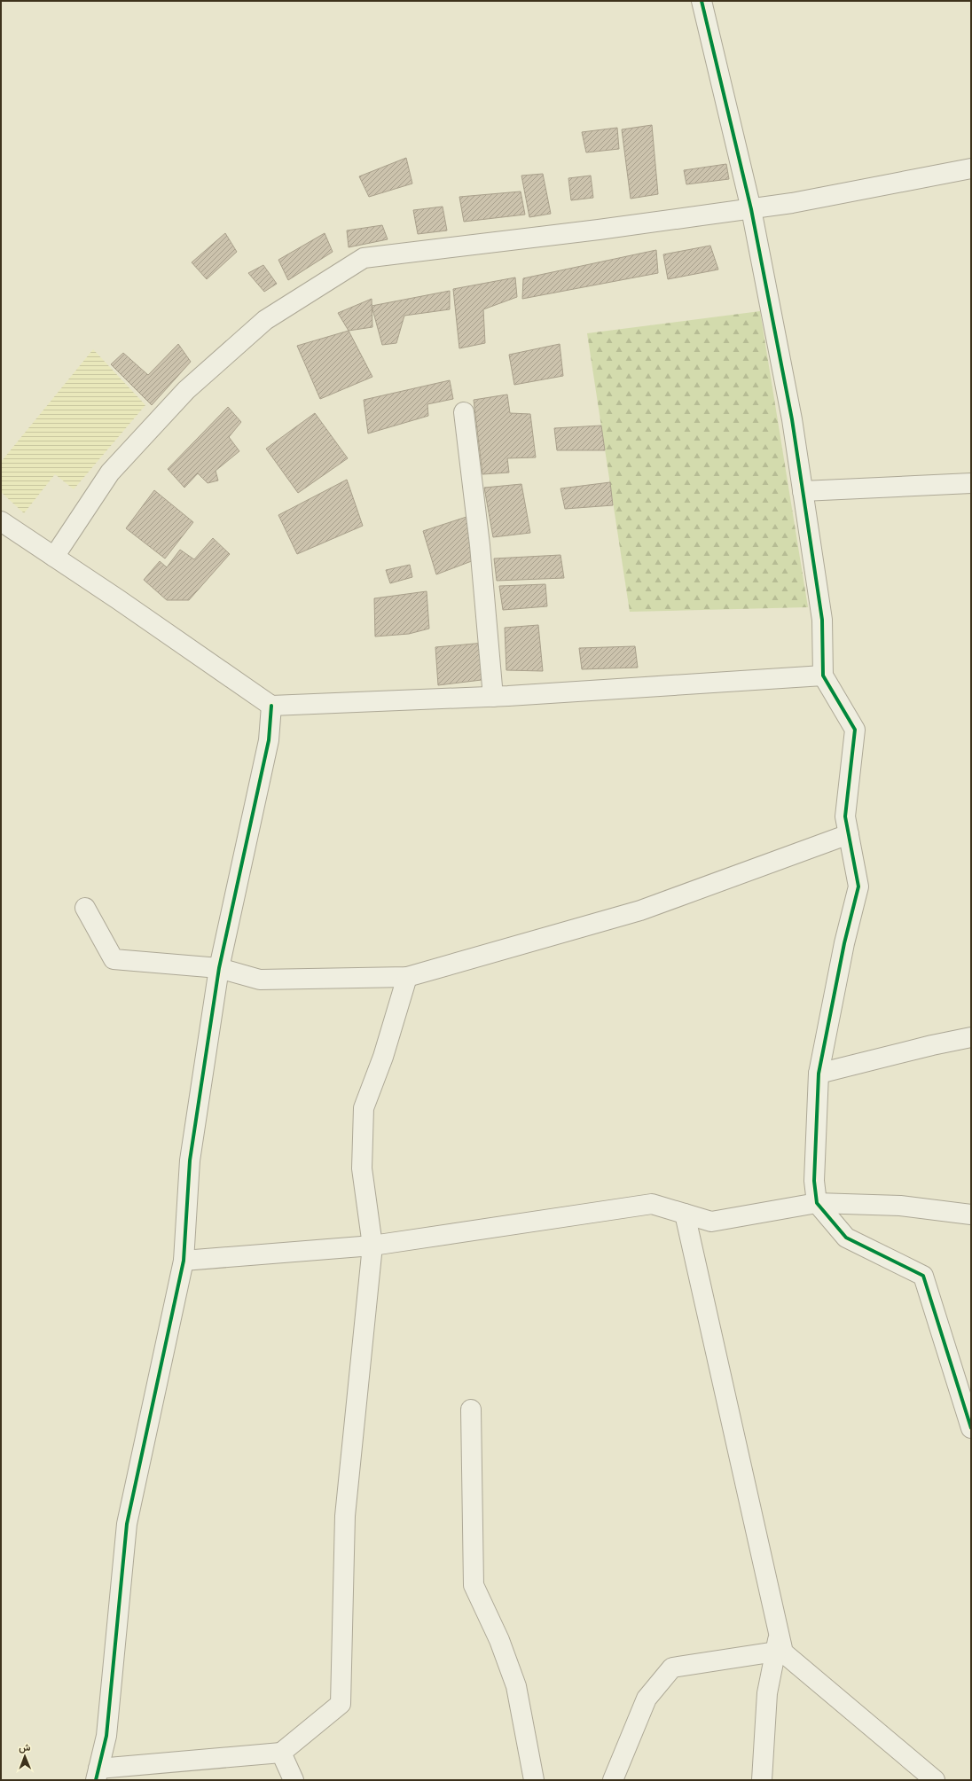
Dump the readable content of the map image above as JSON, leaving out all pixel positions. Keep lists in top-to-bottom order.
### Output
{
  "north": "top"
}
